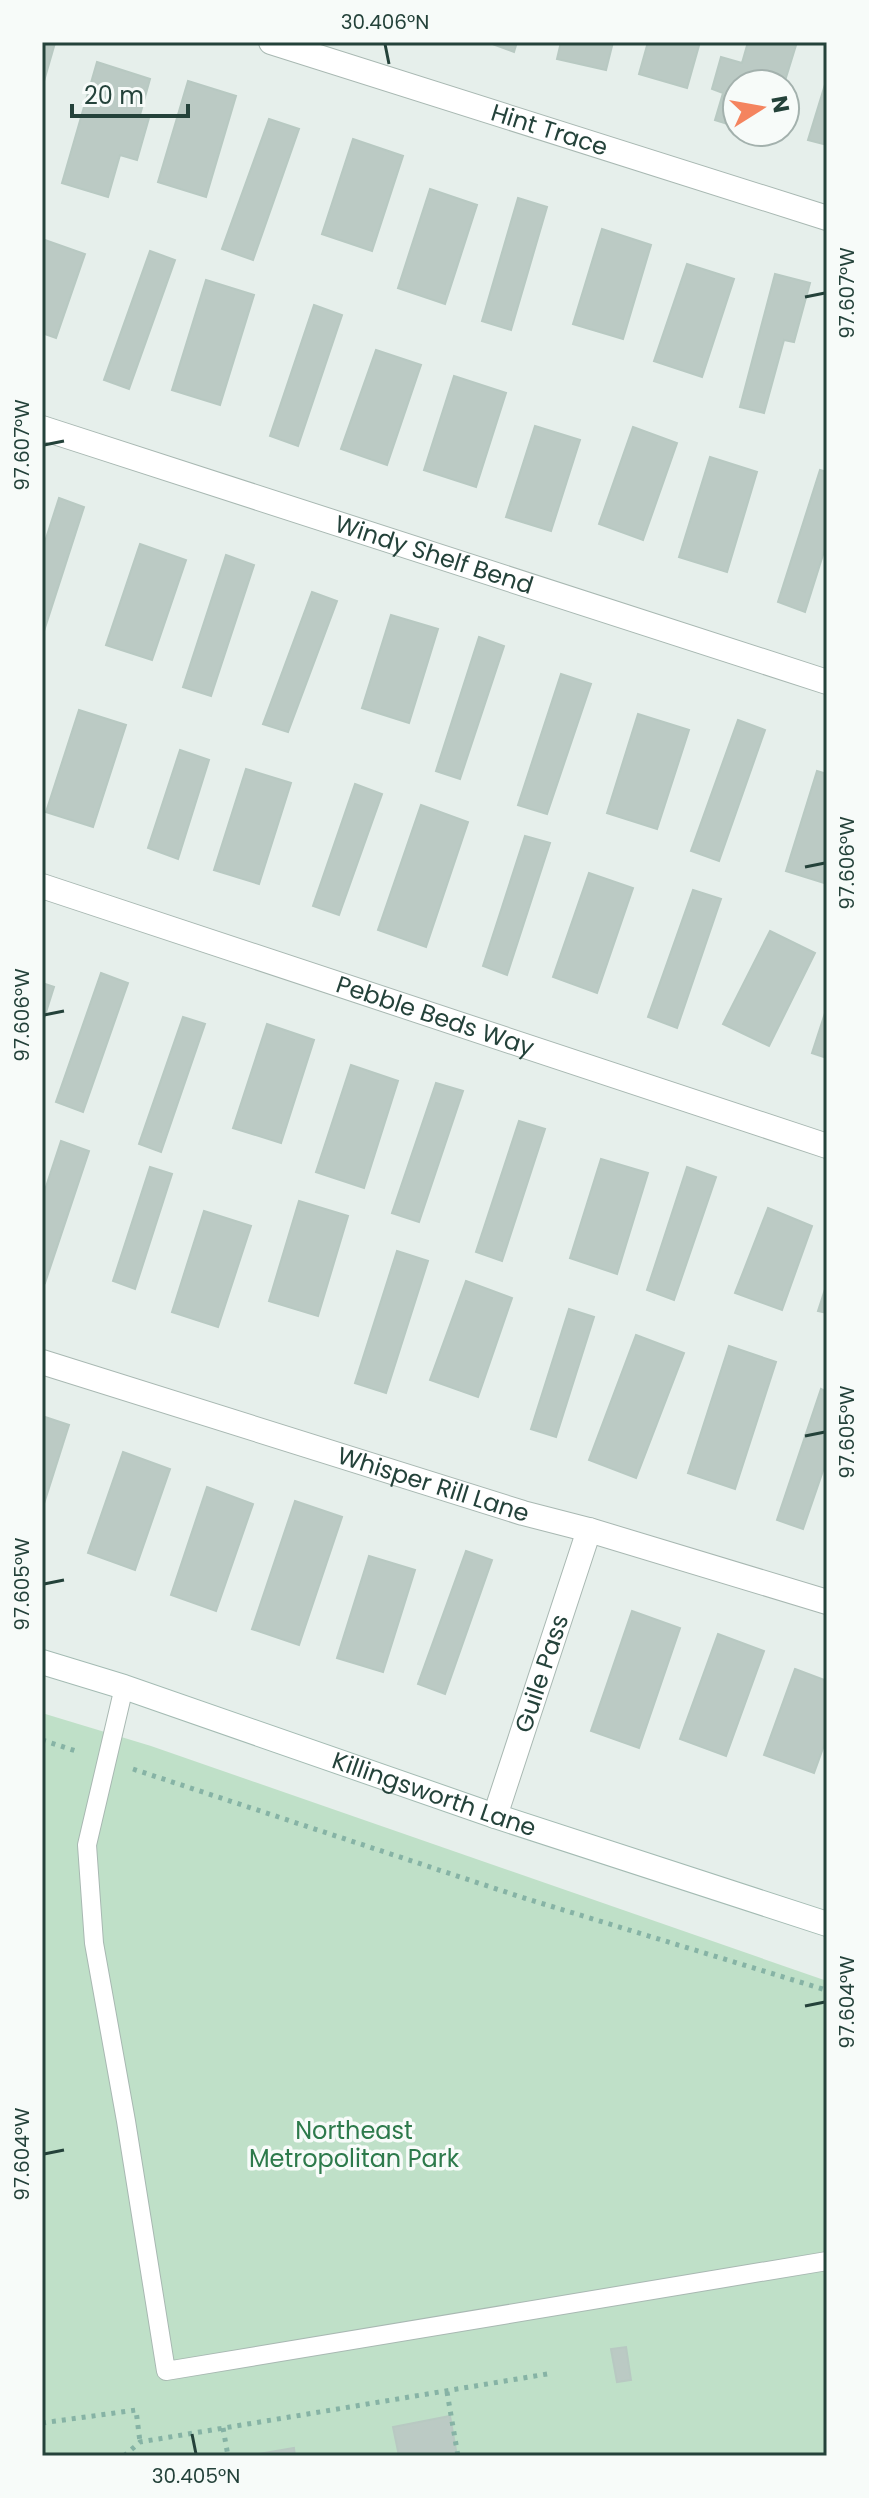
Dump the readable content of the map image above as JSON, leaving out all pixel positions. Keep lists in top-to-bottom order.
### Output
{
  "streets": {
    "street": [
      "Hint Trace",
      "Windy Shelf Bend",
      "Pebble Beds Way",
      "Whisper Rill Lane",
      "Guile Pass",
      "Killingsworth Lane"
    ]
  },
  "crossings": [
    ["Whisper Rill Lane", "Guile Pass"],
    ["Guile Pass", "Killingsworth Lane"]
  ],
  "parks": ["Northeast Metropolitan Park"],
  "scale_bar": "20 m",
  "north": "right",
  "coordinates": [
    "30.406°N",
    "97.607°W",
    "97.606°W",
    "97.605°W",
    "97.604°W",
    "30.405°N"
  ]
}
